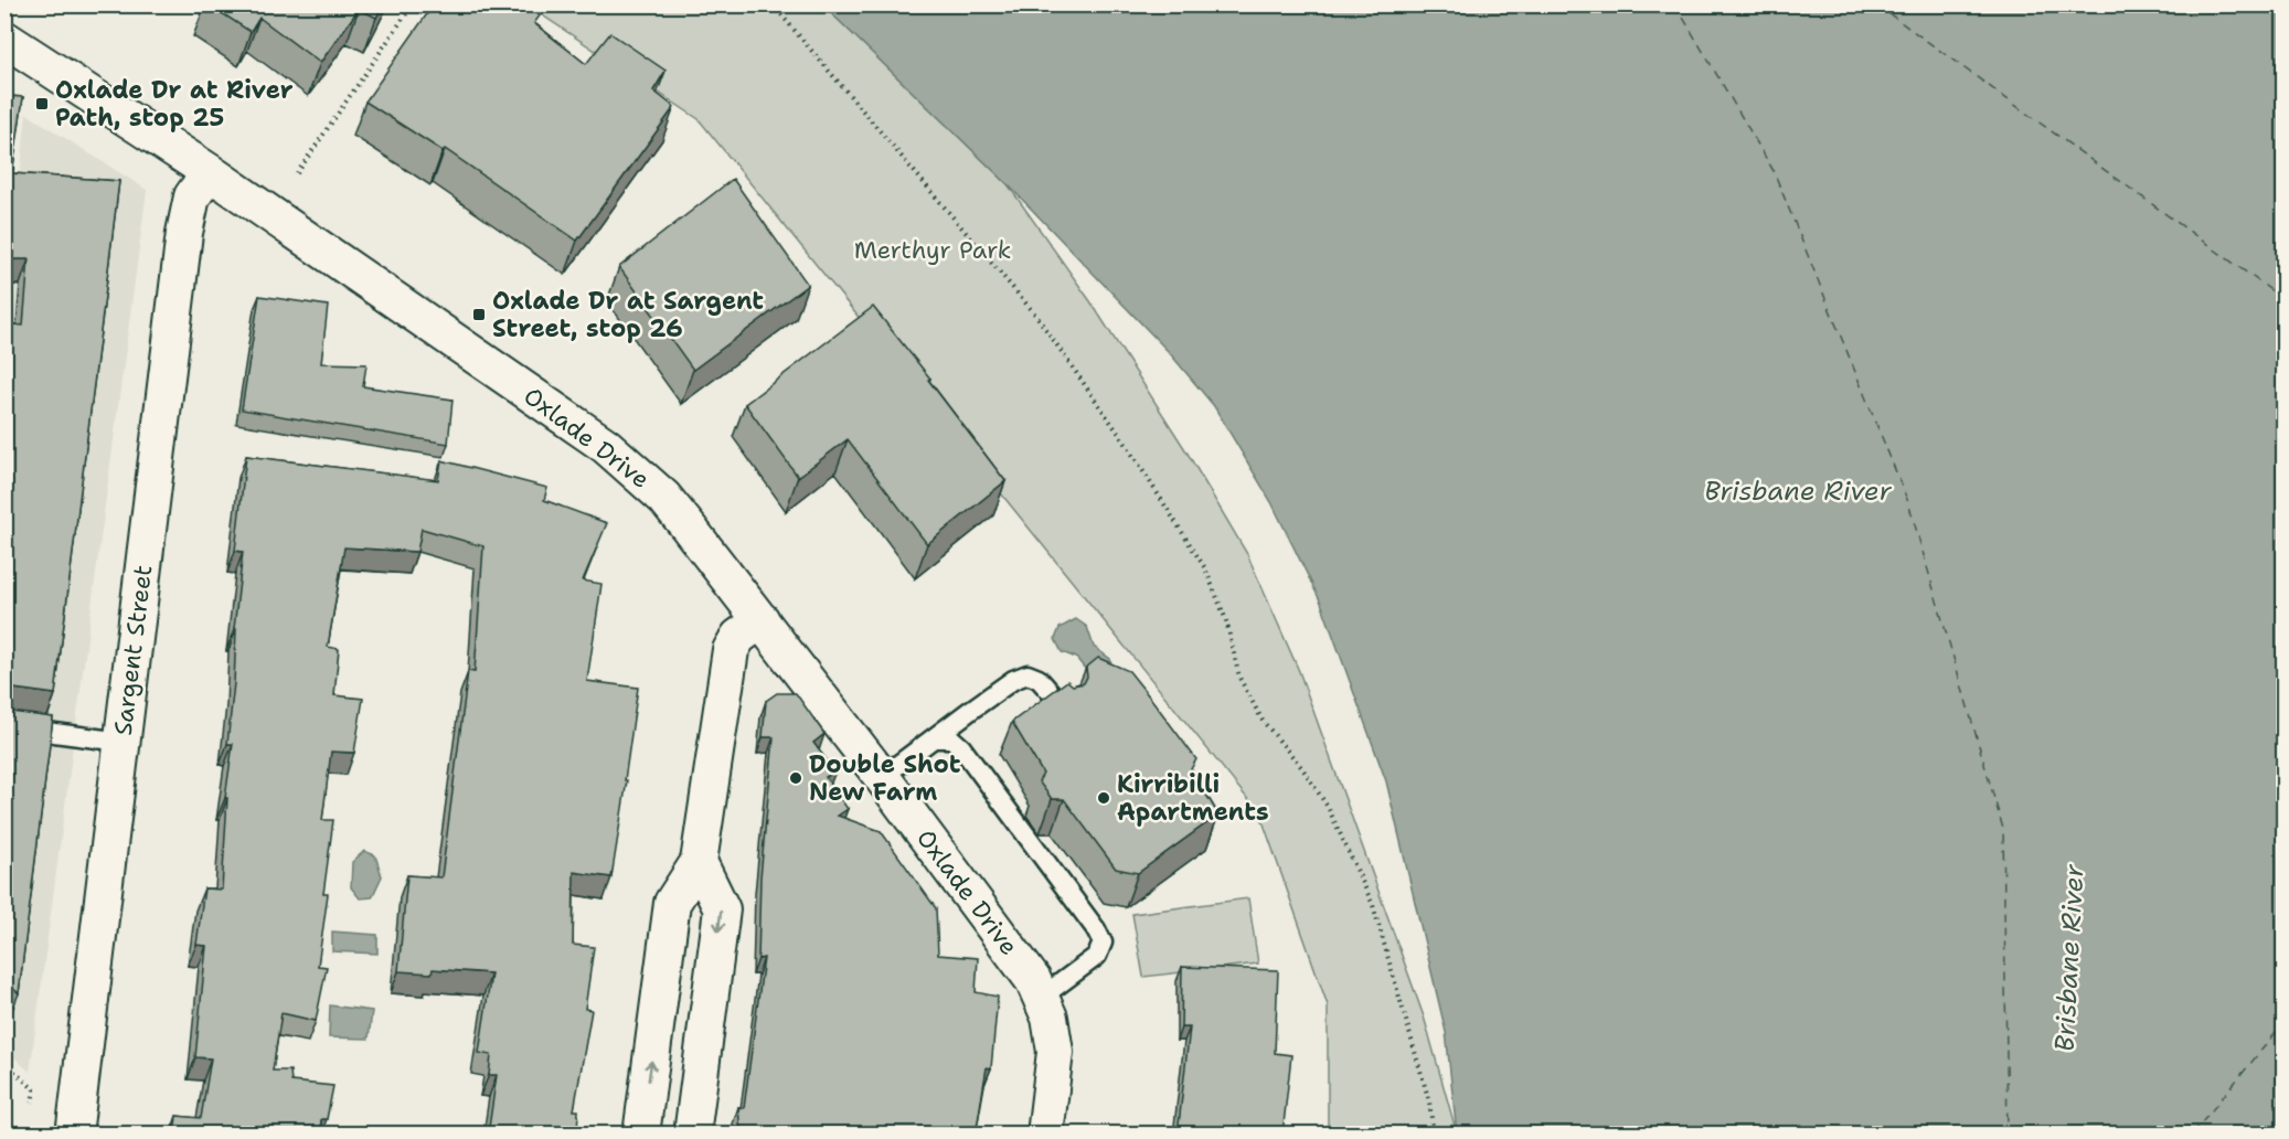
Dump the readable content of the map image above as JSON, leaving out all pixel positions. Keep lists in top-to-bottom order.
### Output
{
  "streets": {
    "street": ["Oxlade Drive", "Sargent Street"]
  },
  "crossings": [
    ["Oxlade Drive", "Sargent Street"]
  ],
  "water": ["Brisbane River"],
  "parks": ["Merthyr Park"],
  "places": {
    "transit": ["Oxlade Dr at River Path, stop 25", "Oxlade Dr at Sargent Street, stop 26"],
    "other": ["Double Shot New Farm", "Kirribilli Apartments"]
  }
}
